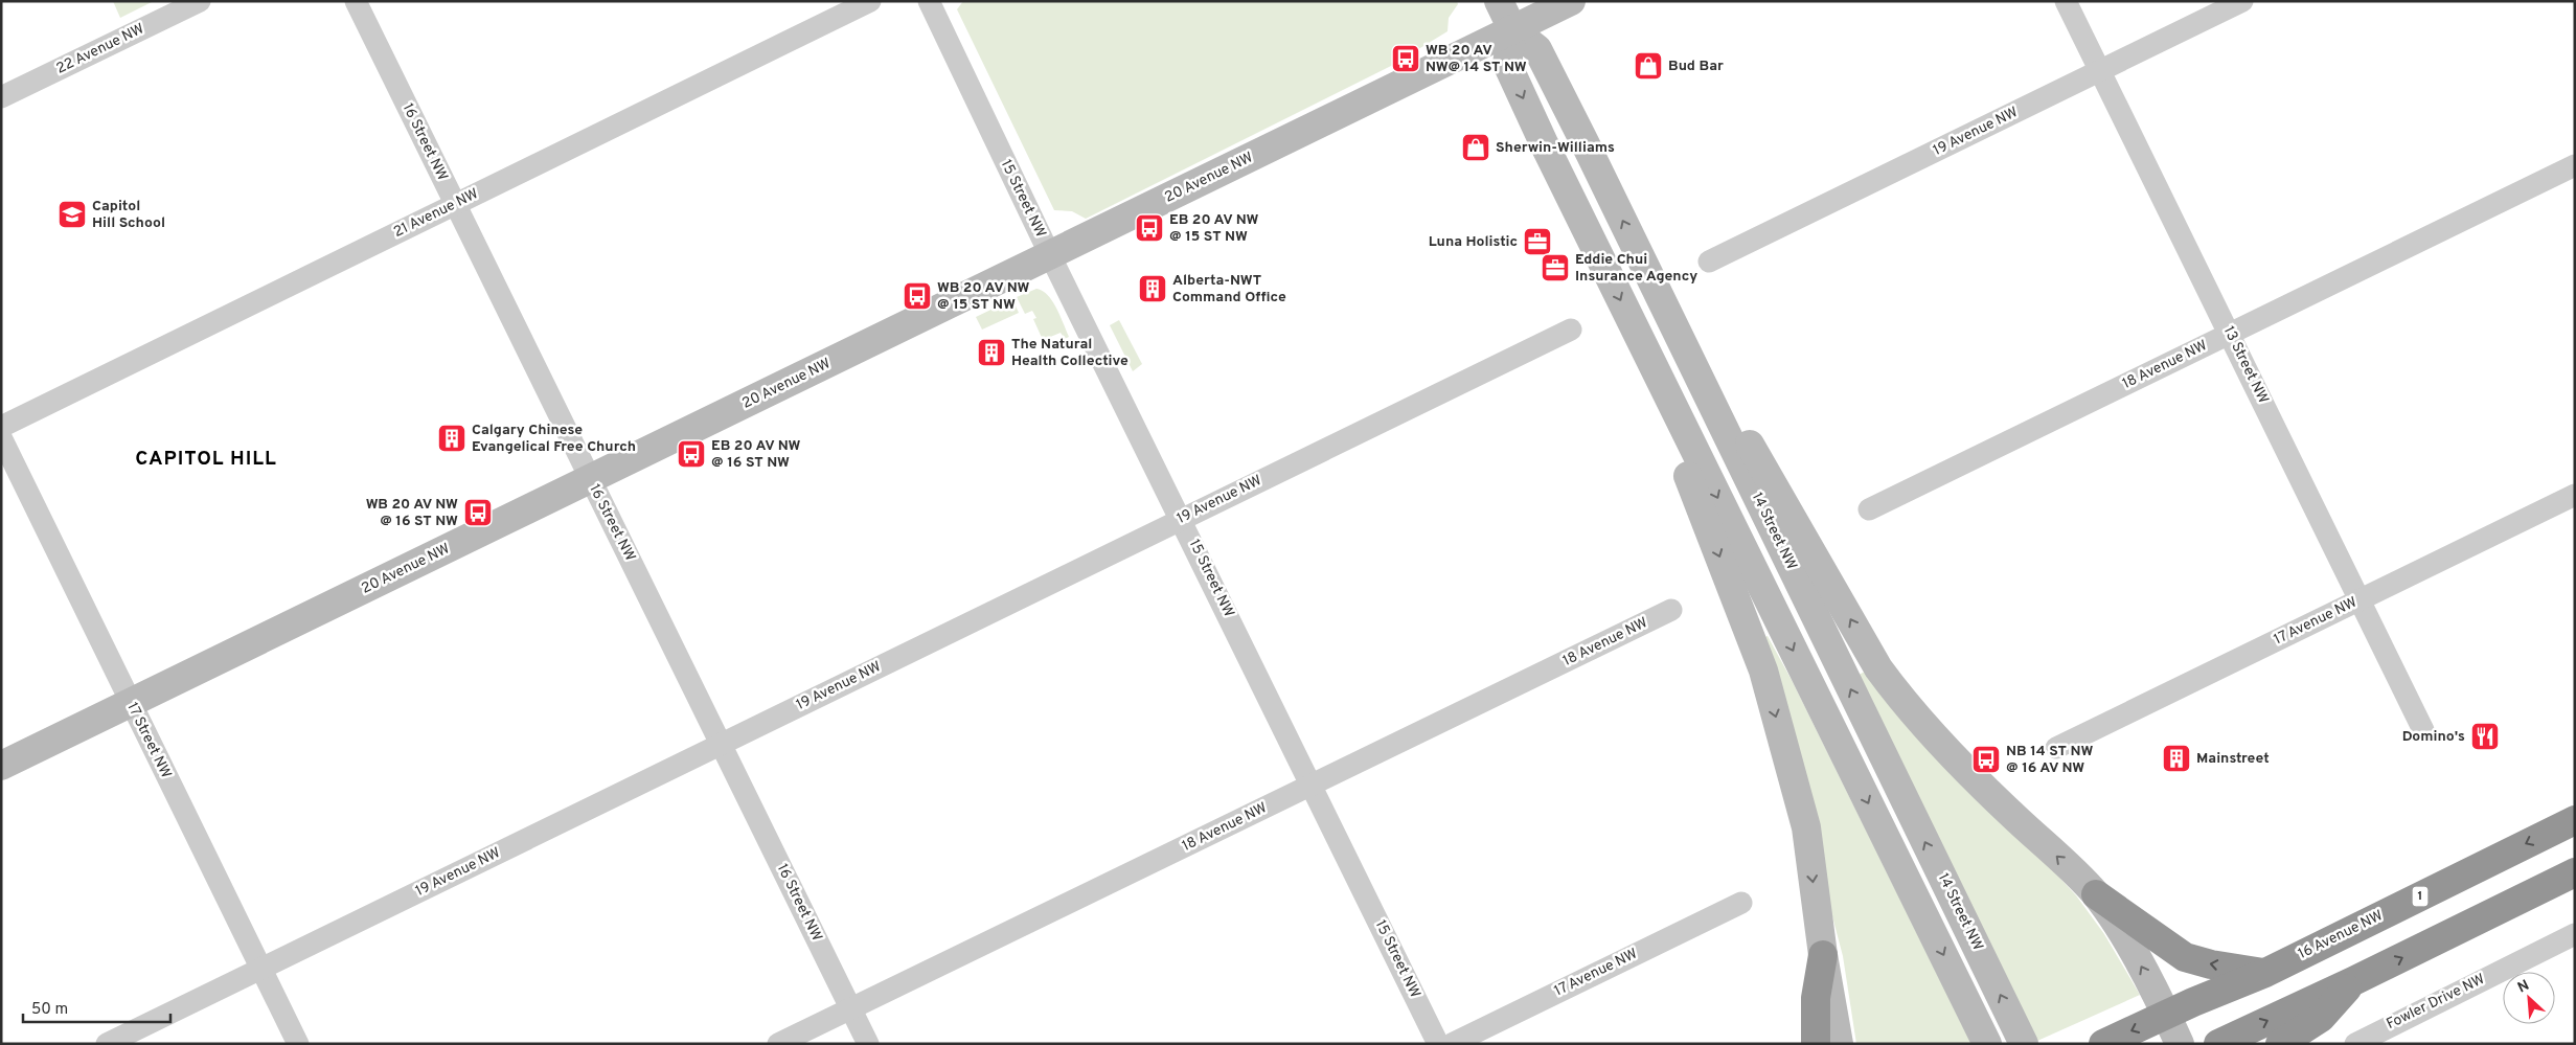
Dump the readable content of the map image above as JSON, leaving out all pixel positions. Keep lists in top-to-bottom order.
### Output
{
  "streets": {
    "highway": ["1", "16 Avenue NW"],
    "main road": ["20 Avenue NW", "14 Street NW"],
    "street": [
      "22 Avenue NW",
      "19 Avenue NW",
      "16 Street NW",
      "15 Street NW",
      "21 Avenue NW",
      "18 Avenue NW",
      "13 Street NW",
      "17 Avenue NW",
      "17 Street NW",
      "Fowler Drive NW"
    ]
  },
  "crossings": [
    ["19 Avenue NW", "16 Street NW"],
    ["19 Avenue NW", "15 Street NW"],
    ["19 Avenue NW", "13 Street NW"],
    ["19 Avenue NW", "17 Street NW"],
    ["16 Street NW", "20 Avenue NW"],
    ["16 Street NW", "21 Avenue NW"],
    ["16 Street NW", "18 Avenue NW"],
    ["20 Avenue NW", "15 Street NW"],
    ["20 Avenue NW", "14 Street NW"],
    ["20 Avenue NW", "17 Street NW"],
    ["15 Street NW", "18 Avenue NW"],
    ["18 Avenue NW", "13 Street NW"],
    ["13 Street NW", "17 Avenue NW"]
  ],
  "districts": ["CAPITOL HILL"],
  "places": {
    "bus stop": [
      "WB 20 AV NW@ 14 ST NW",
      "EB 20 AV NW @ 15 ST NW",
      "WB 20 AV NW @ 15 ST NW",
      "EB 20 AV NW @ 16 ST NW",
      "WB 20 AV NW @ 16 ST NW",
      "NB 14 ST NW @ 16 AV NW"
    ],
    "shop": ["Bud Bar", "Sherwin-Williams"],
    "school or university": ["Capitol Hill School"],
    "office": ["Luna Holistic", "Eddie Chui Insurance Agency"],
    "building": [
      "Alberta-NWT Command Office",
      "The Natural Health Collective",
      "Calgary Chinese Evangelical Free Church",
      "Mainstreet"
    ],
    "restaurant": ["Domino's"]
  },
  "scale_bar": "50 m",
  "north": "top left"
}
